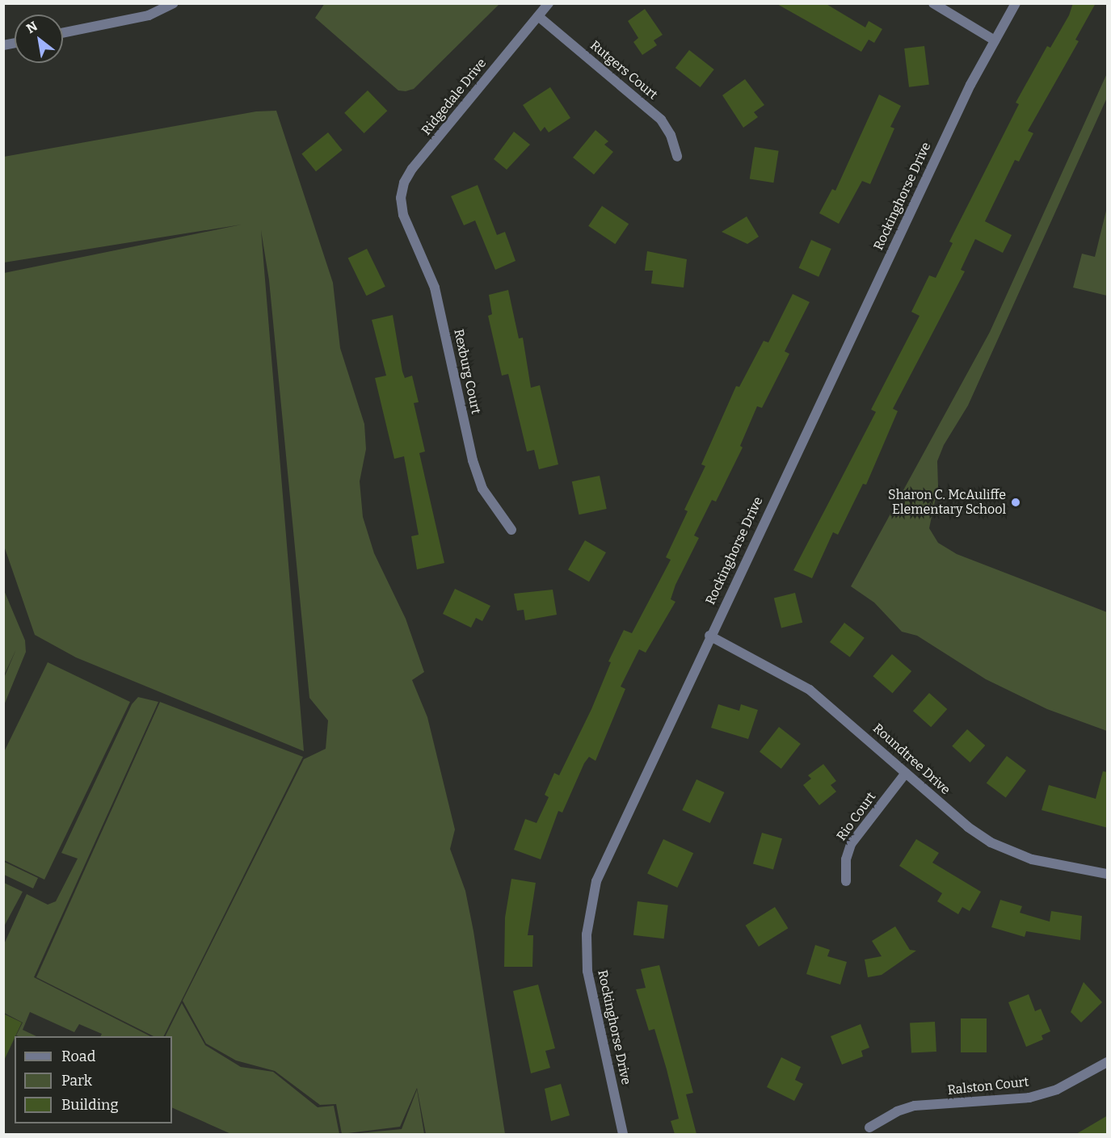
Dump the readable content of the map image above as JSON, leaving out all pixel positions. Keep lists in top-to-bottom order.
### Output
{
  "streets": {
    "street": [
      "Rutgers Court",
      "Ridgedale Drive",
      "Rockinghorse Drive",
      "Rexburg Court",
      "Roundtree Drive",
      "Rio Court",
      "Ralston Court"
    ]
  },
  "crossings": [
    ["Rutgers Court", "Ridgedale Drive"],
    ["Ridgedale Drive", "Rexburg Court"],
    ["Rockinghorse Drive", "Roundtree Drive"],
    ["Roundtree Drive", "Rio Court"]
  ],
  "places": ["Sharon C. McAuliffe Elementary School"],
  "legend": ["Road", "Park", "Building"],
  "north": "top left"
}
